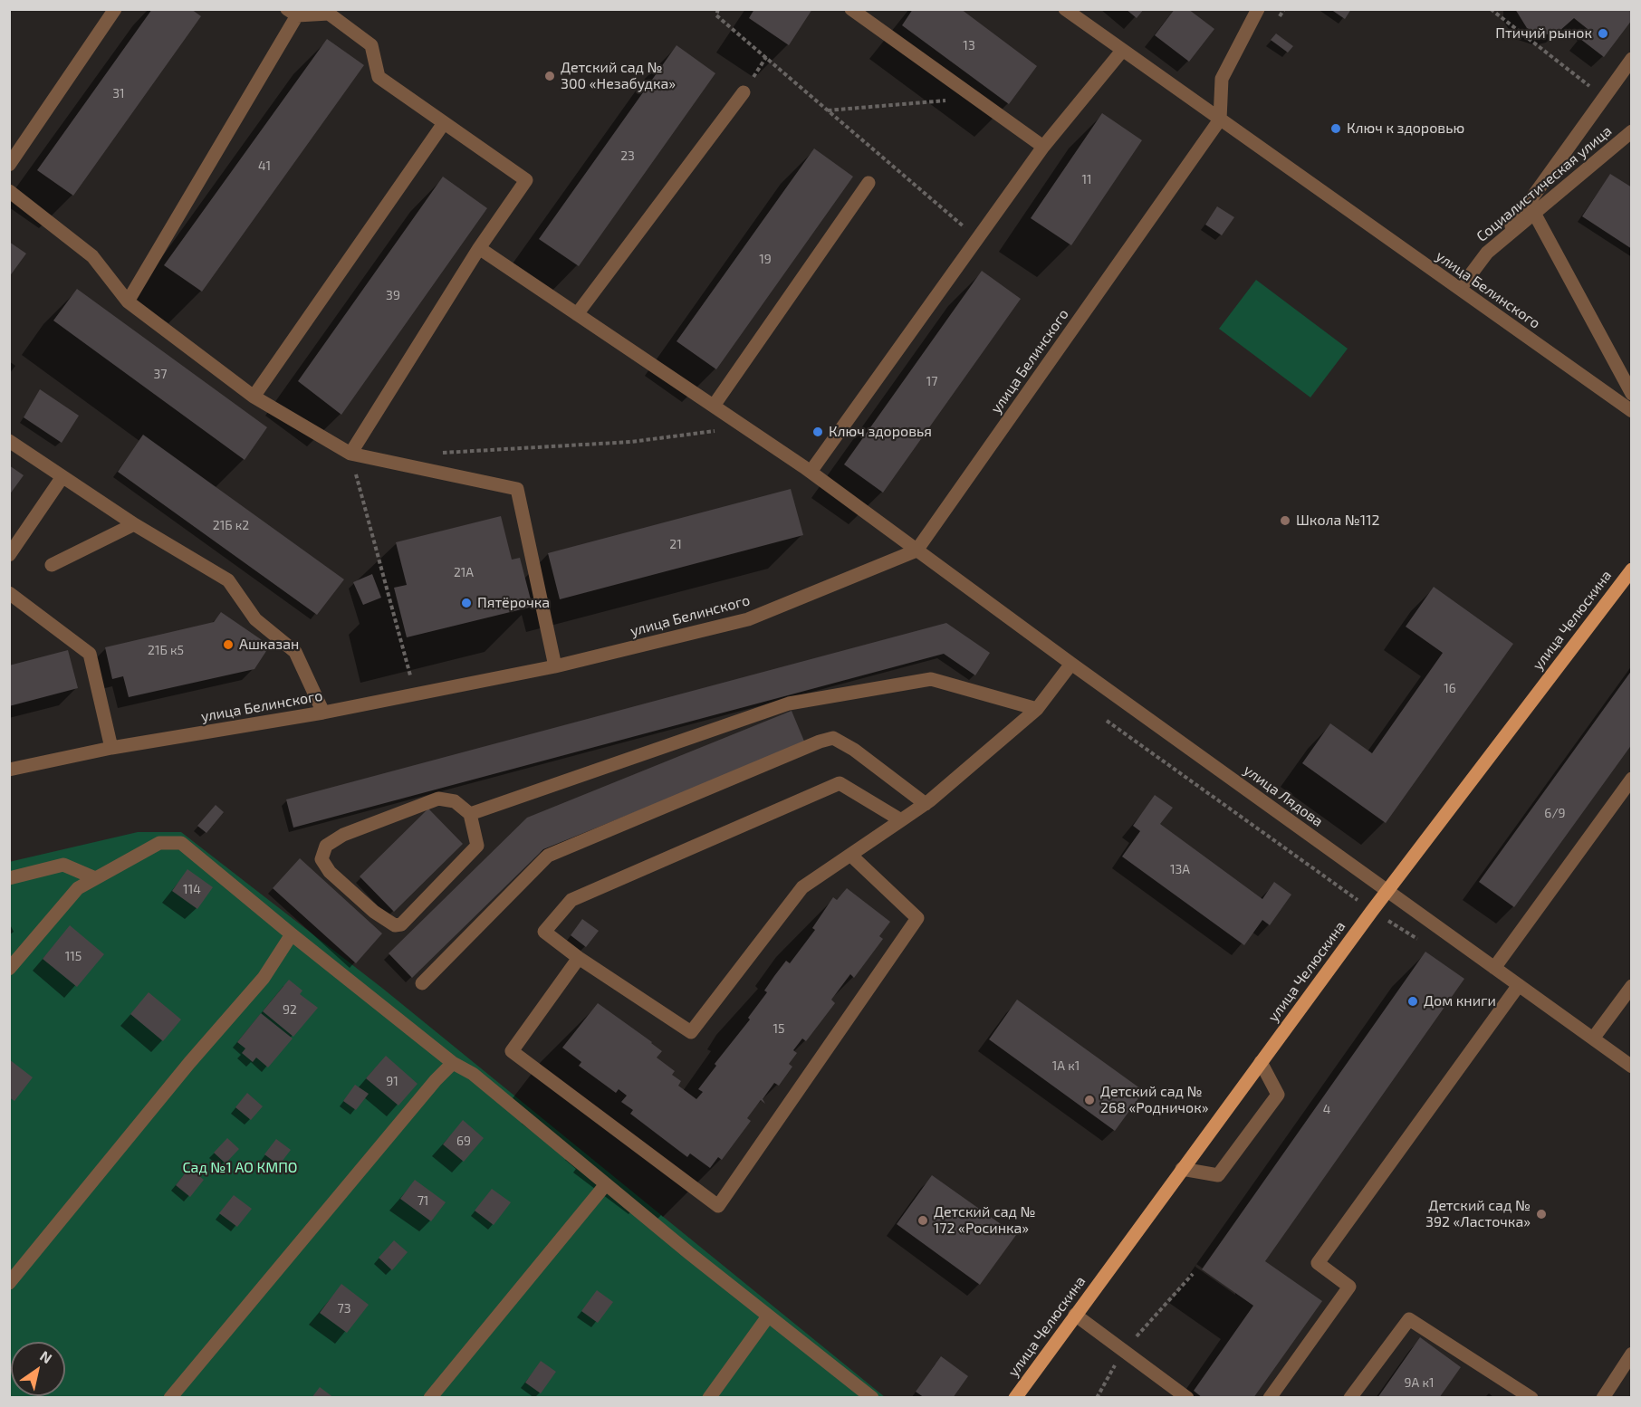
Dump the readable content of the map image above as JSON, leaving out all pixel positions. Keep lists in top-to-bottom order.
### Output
{
  "streets": {
    "main road": ["улица Челюскина"],
    "street": ["Социалистическая улица", "улица Белинского", "улица Лядова"]
  },
  "crossings": [
    ["Социалистическая улица", "улица Белинского"],
    ["улица Белинского", "улица Лядова"],
    ["улица Челюскина", "улица Лядова"]
  ],
  "parks": ["Сад №1 АО КМПО"],
  "places": [
    "Птичий рынок",
    "Детский сад № 300 «Незабудка»",
    "Ключ к здоровью",
    "Ключ здоровья",
    "Школа №112",
    "Пятёрочка",
    "Ашказан",
    "Дом книги",
    "Детский сад № 268 «Родничок»",
    "Детский сад № 392 «Ласточка»",
    "Детский сад № 172 «Росинка»"
  ],
  "house_numbers": [
    "13",
    "31",
    "23",
    "41",
    "11",
    "19",
    "39",
    "37",
    "17",
    "21Б к2",
    "21",
    "21А",
    "21Б к5",
    "16",
    "6/9",
    "13А",
    "114",
    "115",
    "92",
    "15",
    "1А к1",
    "91",
    "4",
    "69",
    "71",
    "73",
    "9А к1"
  ],
  "north": "top right"
}
